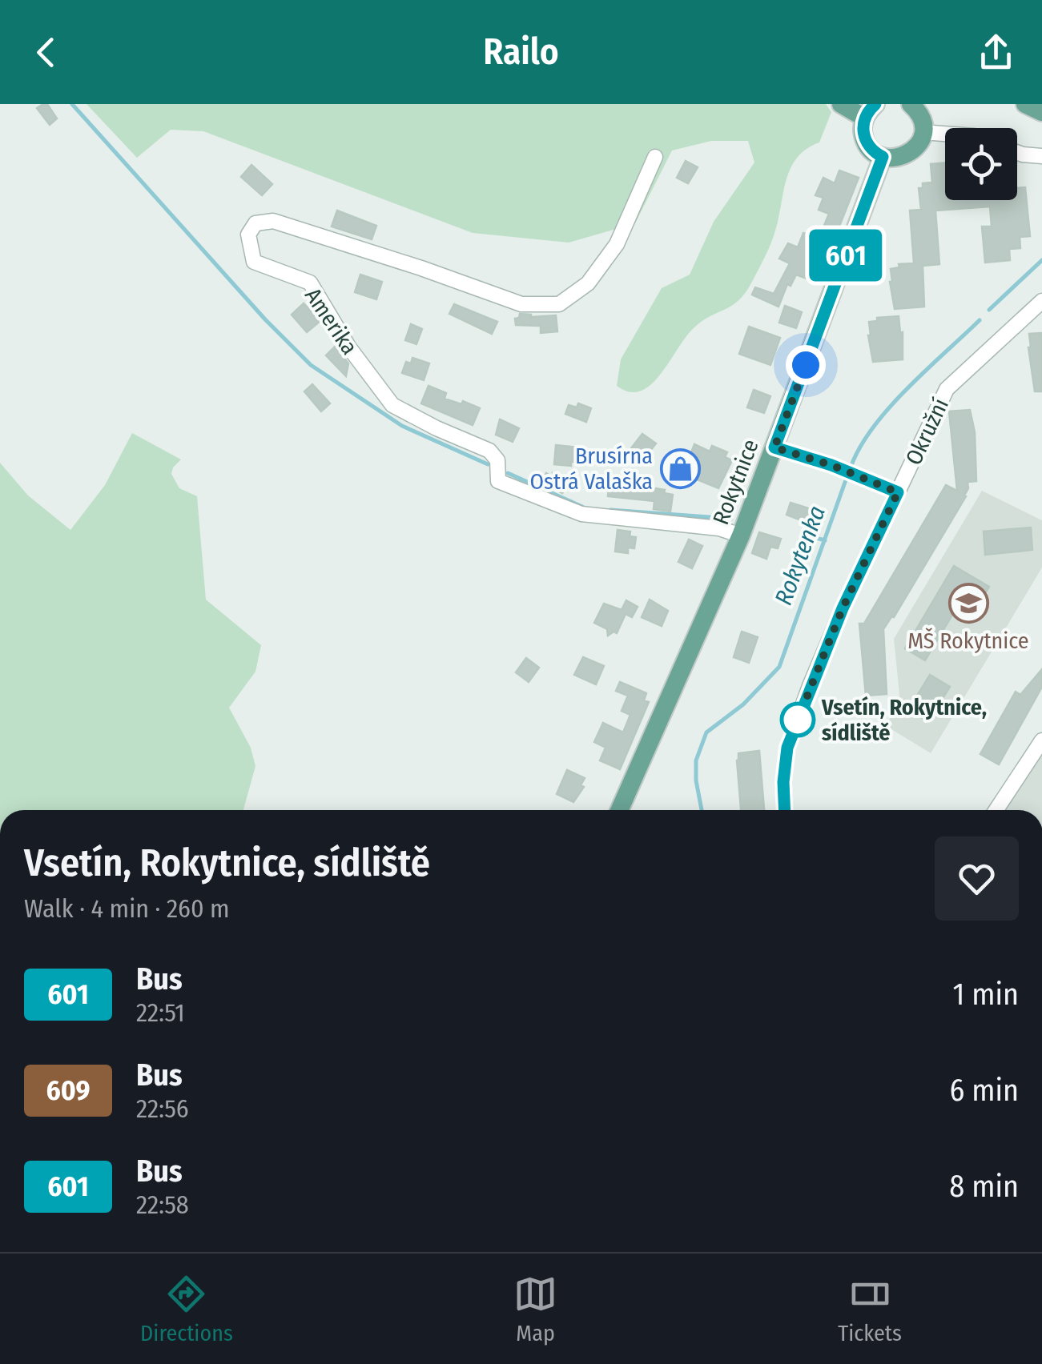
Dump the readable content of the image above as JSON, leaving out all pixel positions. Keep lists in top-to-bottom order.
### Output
{
  "streets": {
    "main road": ["Rokytnice"],
    "street": ["Amerika", "Okružní"]
  },
  "crossings": [
    ["Amerika", "Rokytnice"]
  ],
  "water": ["Rokytenka"],
  "places": {
    "shop": ["Brusírna Ostrá Valaška"],
    "school or university": ["MŠ Rokytnice"],
    "other": ["Vsetín, Rokytnice, sídliště"]
  },
  "lines": ["bus line 601"],
  "page": {
    "header": "Railo",
    "on_map": "601",
    "heading": ["Vsetín, Rokytnice, sídliště", "Walk · 4 min · 260 m"],
    "list": [
      {
        "mark": "601",
        "name": "Bus",
        "note": "22:51",
        "value": "1 min"
      },
      {
        "mark": "609",
        "name": "Bus",
        "note": "22:56",
        "value": "6 min"
      },
      {
        "mark": "601",
        "name": "Bus",
        "note": "22:58",
        "value": "8 min"
      }
    ],
    "tabs": ["Directions", "Map", "Tickets"]
  }
}
